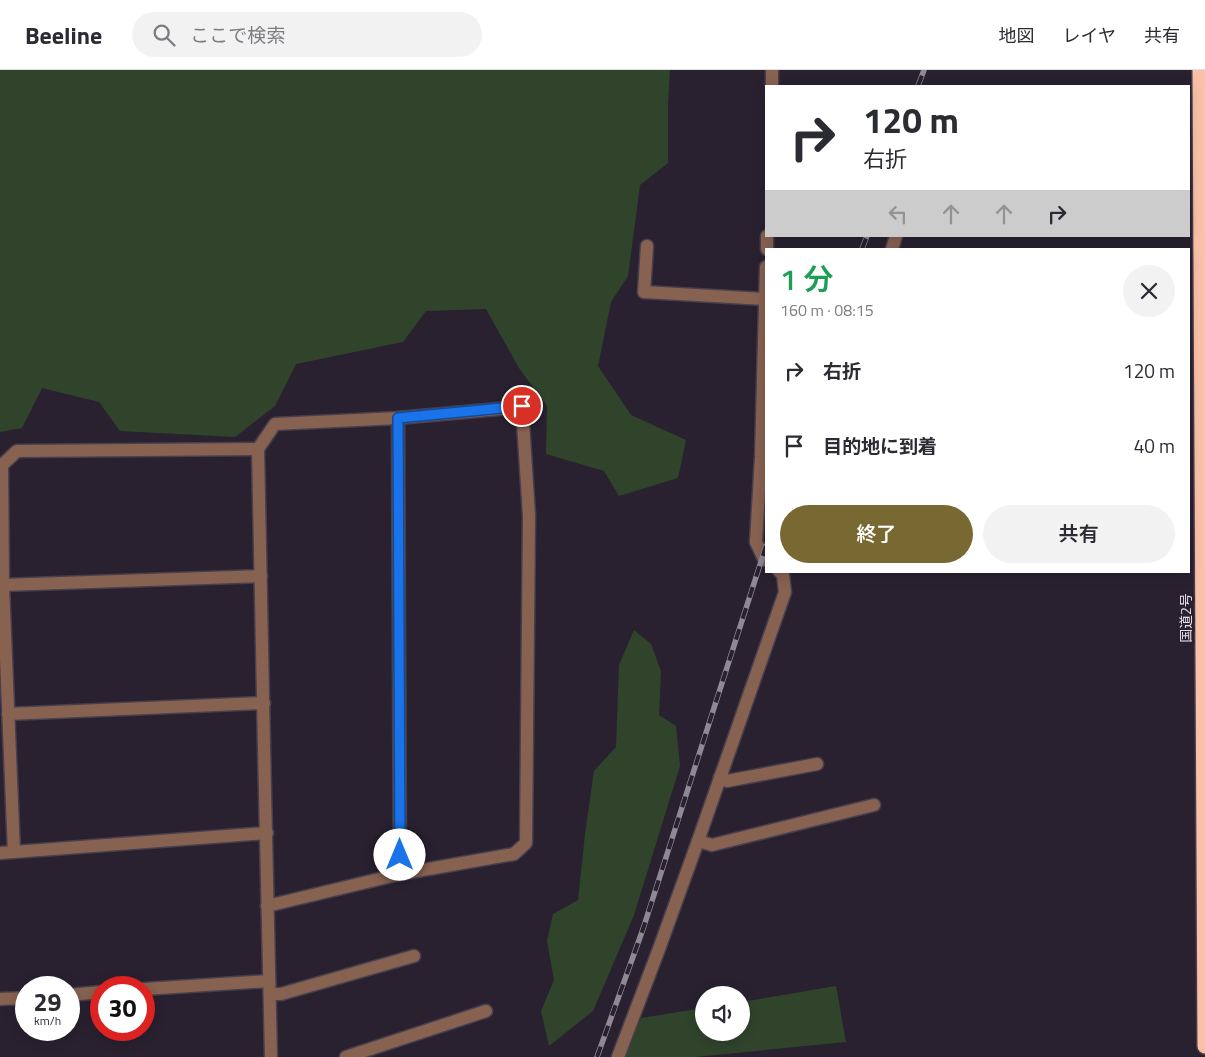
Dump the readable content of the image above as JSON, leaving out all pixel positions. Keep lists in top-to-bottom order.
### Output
{
  "streets": {
    "highway": ["国道2号"]
  },
  "page": {
    "header": "Beeline",
    "search": "ここで検索",
    "nav": ["地図", "レイヤ", "共有"],
    "turn": ["120 m", "右折"],
    "heading": ["1 分", "160 m · 08:15"],
    "list": [
      {
        "name": "右折",
        "value": "120 m"
      },
      {
        "name": "目的地に到着",
        "value": "40 m"
      }
    ],
    "buttons": ["終了", "共有"],
    "speed": "29 km/h",
    "limit": "30"
  }
}
